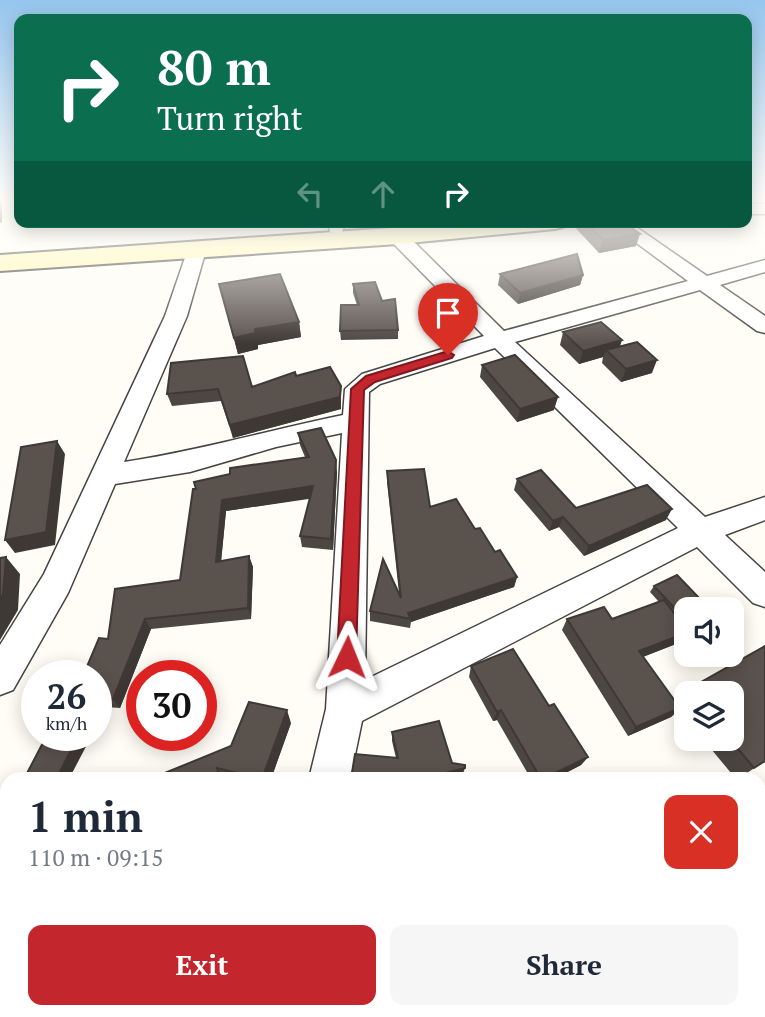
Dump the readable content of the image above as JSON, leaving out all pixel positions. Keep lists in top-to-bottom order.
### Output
{
  "page": {
    "turn": ["80 m", "Turn right"],
    "speed": "26 km/h",
    "limit": "30",
    "heading": ["1 min", "110 m · 09:15"],
    "buttons": ["Exit", "Share"]
  }
}
